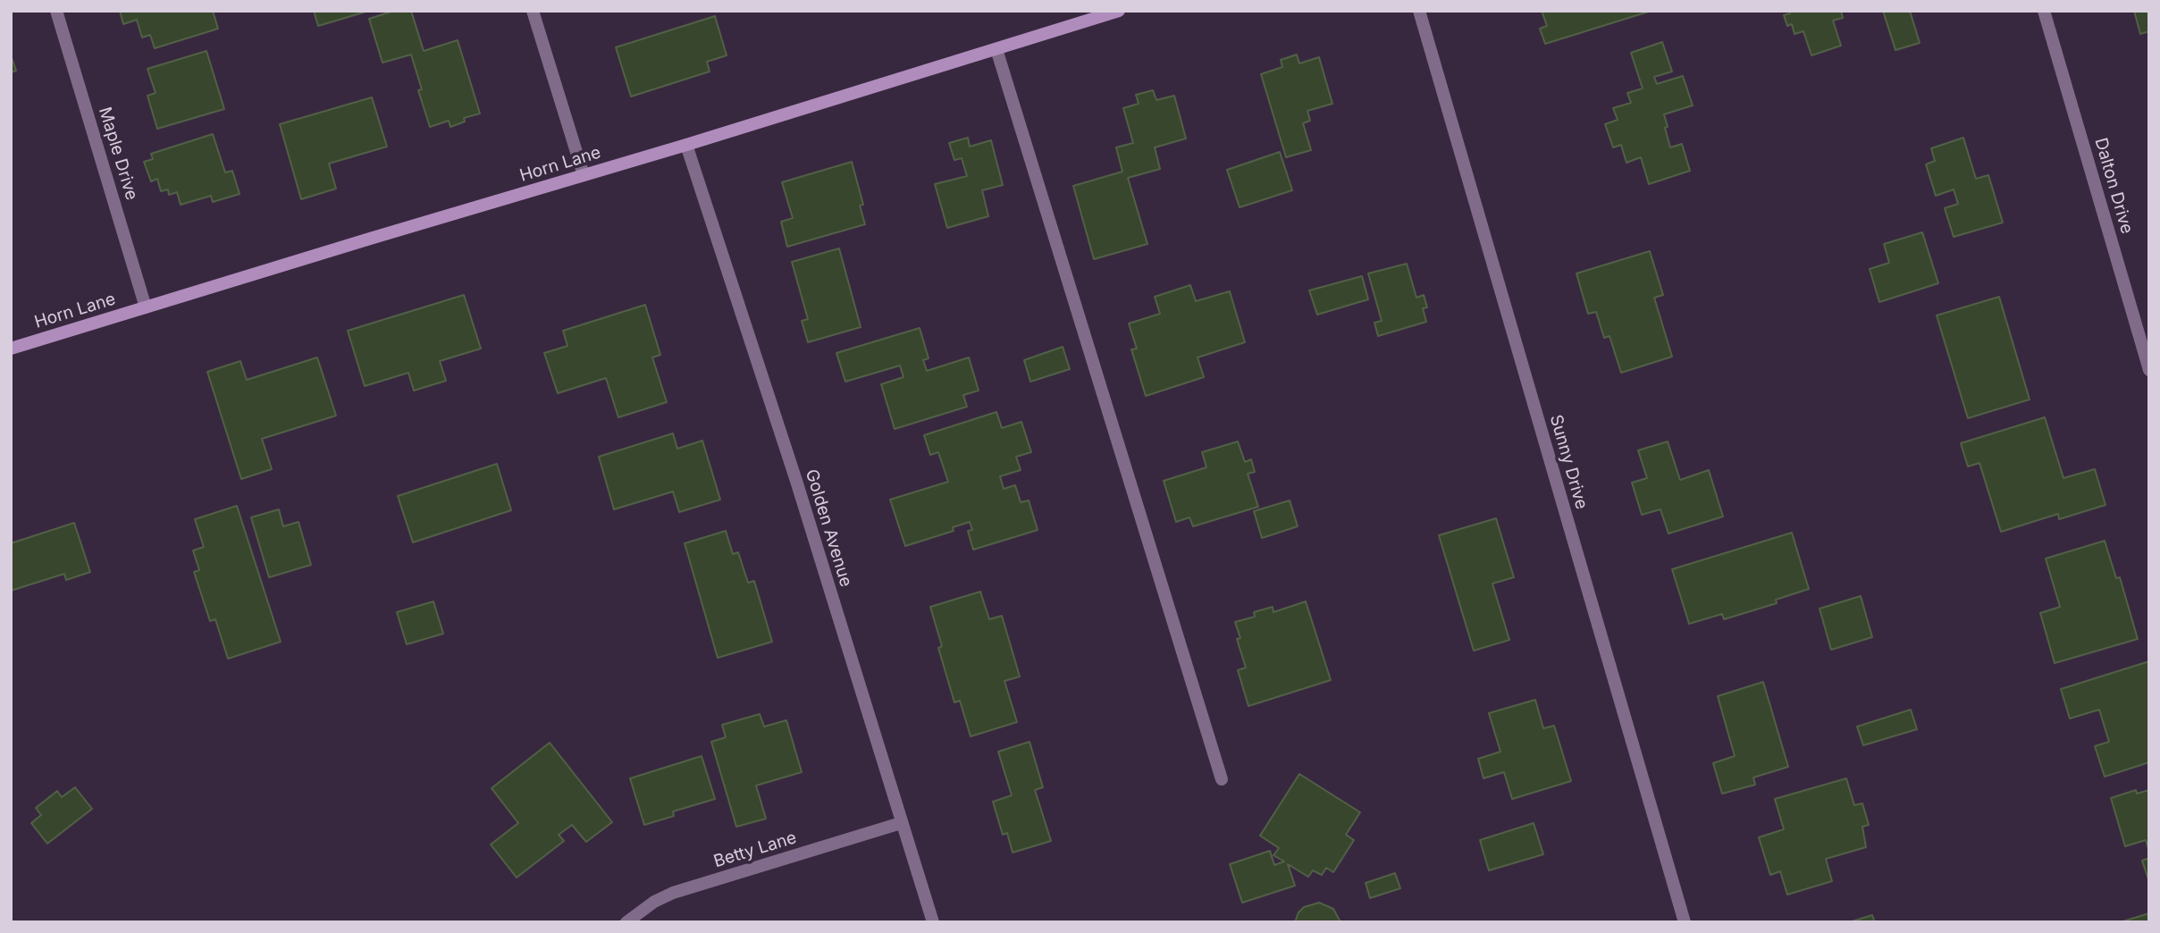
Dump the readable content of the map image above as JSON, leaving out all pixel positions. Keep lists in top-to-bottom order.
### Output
{
  "streets": {
    "street": [
      "Maple Drive",
      "Horn Lane",
      "Dalton Drive",
      "Sunny Drive",
      "Golden Avenue",
      "Betty Lane"
    ]
  },
  "crossings": [
    ["Maple Drive", "Horn Lane"],
    ["Horn Lane", "Golden Avenue"],
    ["Golden Avenue", "Betty Lane"]
  ]
}
